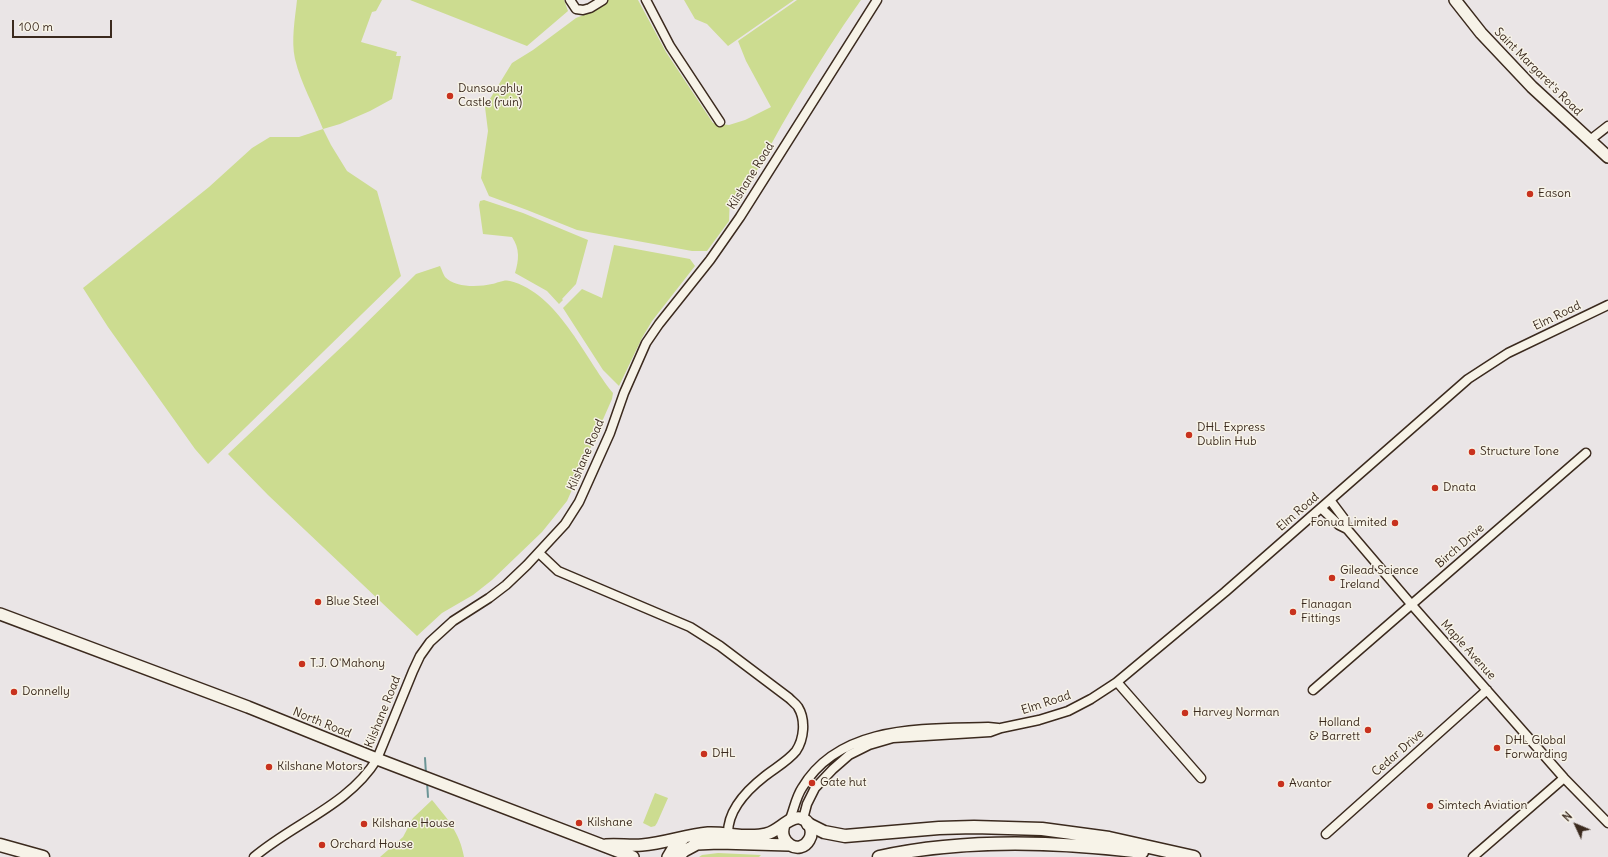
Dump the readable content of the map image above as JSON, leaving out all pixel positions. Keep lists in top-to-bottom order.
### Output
{
  "streets": {
    "main road": ["Saint Margaret's Road", "North Road"],
    "street": [
      "Kilshane Road",
      "Elm Road",
      "Birch Drive",
      "Maple Avenue",
      "Cedar Drive"
    ]
  },
  "crossings": [
    ["Kilshane Road", "North Road"],
    ["Elm Road", "Maple Avenue"],
    ["Birch Drive", "Maple Avenue"],
    ["Maple Avenue", "Cedar Drive"]
  ],
  "places": [
    "Dunsoughly Castle (ruin)",
    "Eason",
    "DHL Express Dublin Hub",
    "Structure Tone",
    "Dnata",
    "Fonua Limited",
    "Gilead Science Ireland",
    "Blue Steel",
    "Flanagan Fittings",
    "T.J. O'Mahony",
    "Donnelly",
    "Harvey Norman",
    "Holland & Barrett",
    "DHL Global Forwarding",
    "DHL",
    "Kilshane Motors",
    "Gate hut",
    "Avantor",
    "Simtech Aviation",
    "Kilshane",
    "Kilshane House",
    "Orchard House"
  ],
  "scale_bar": "100 m",
  "north": "top left"
}
